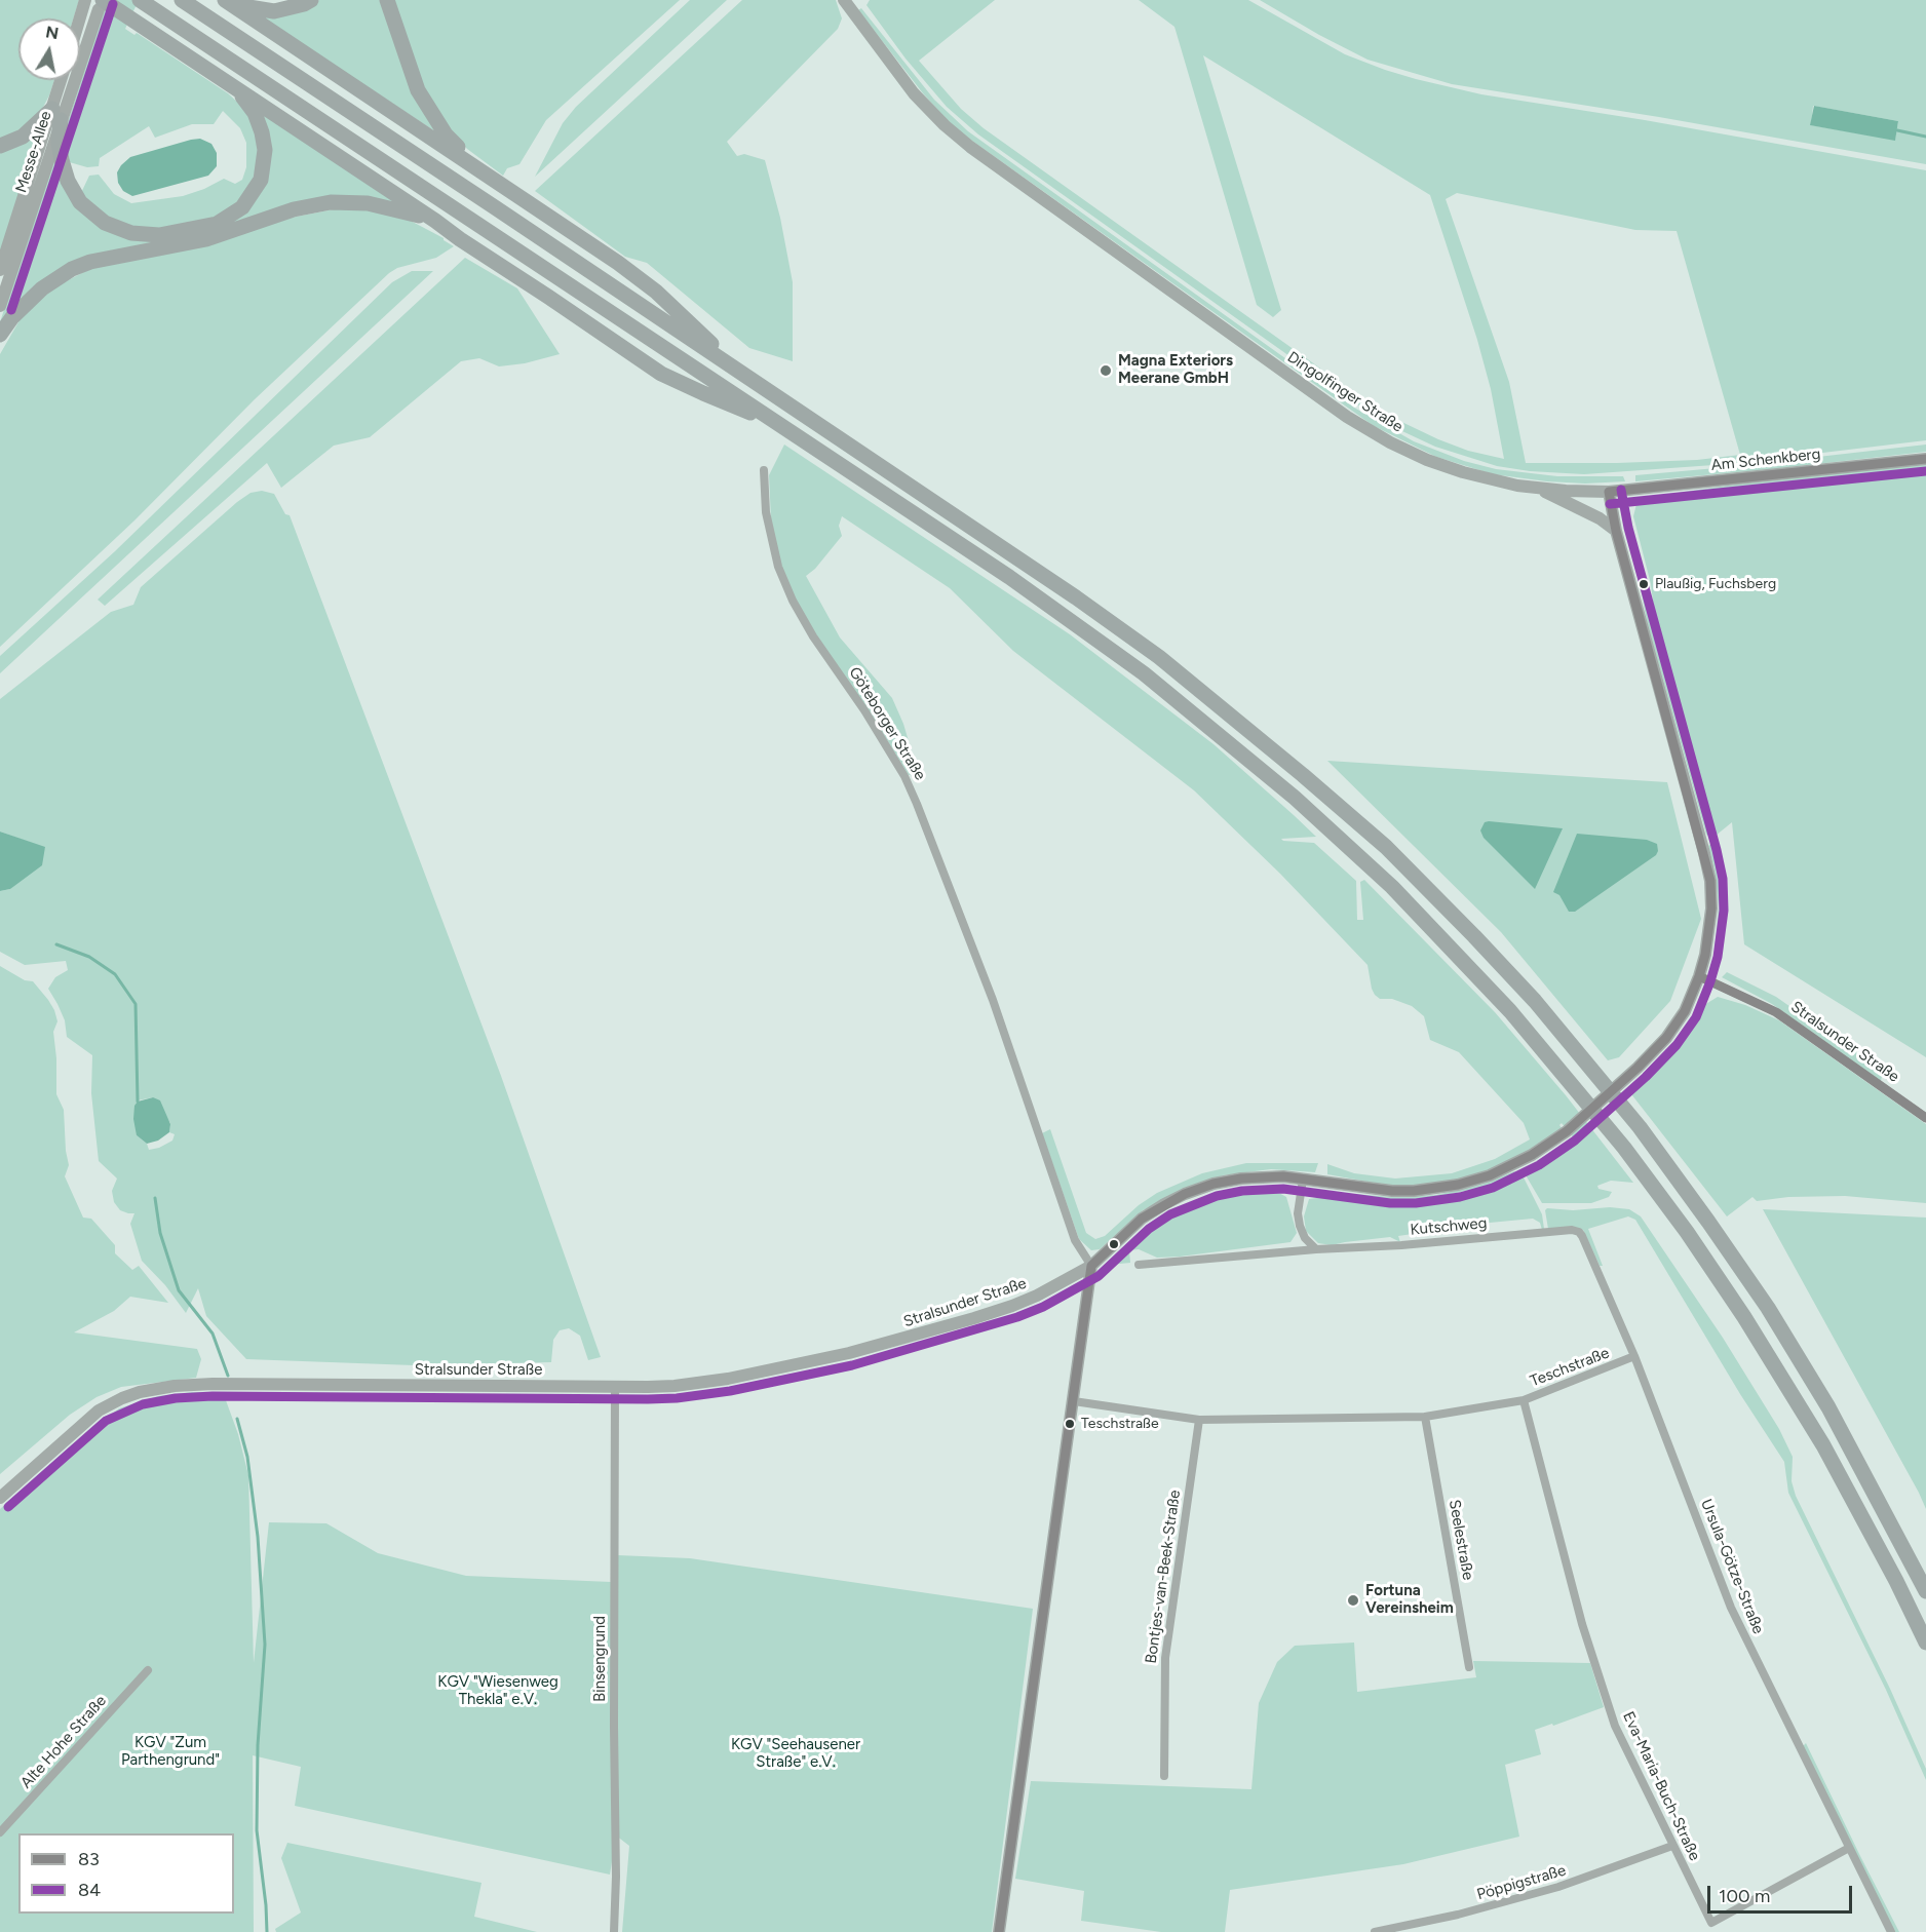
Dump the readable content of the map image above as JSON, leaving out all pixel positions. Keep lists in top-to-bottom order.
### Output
{
  "streets": {
    "street": [
      "Messe-Allee",
      "Dingolfinger Straße",
      "Am Schenkberg",
      "Göteborger Straße",
      "Stralsunder Straße",
      "Kutschweg",
      "Teschstraße",
      "Seelestraße",
      "Ursula-Götze-Straße",
      "Bontjes-van-Beek-Straße",
      "Binsengrund",
      "Alte Hohe Straße",
      "Eva-Maria-Buch-Straße",
      "Pöppigstraße"
    ]
  },
  "crossings": [
    ["Dingolfinger Straße", "Am Schenkberg"],
    ["Göteborger Straße", "Stralsunder Straße"],
    ["Stralsunder Straße", "Binsengrund"],
    ["Kutschweg", "Ursula-Götze-Straße"],
    ["Teschstraße", "Seelestraße"],
    ["Teschstraße", "Ursula-Götze-Straße"],
    ["Teschstraße", "Bontjes-van-Beek-Straße"],
    ["Teschstraße", "Eva-Maria-Buch-Straße"],
    ["Ursula-Götze-Straße", "Eva-Maria-Buch-Straße"],
    ["Eva-Maria-Buch-Straße", "Pöppigstraße"]
  ],
  "parks": ["KGV \"Wiesenweg Thekla\" e.V.", "KGV \"Zum Parthengrund\"", "KGV \"Seehausener Straße\" e.V."],
  "places": [
    "Magna Exteriors Meerane GmbH",
    "Plaußig, Fuchsberg",
    "Teschstraße",
    "Fortuna Vereinsheim"
  ],
  "lines": ["transit line 84", "transit line 83"],
  "legend": ["83", "84"],
  "scale_bar": "100 m",
  "north": "top"
}
